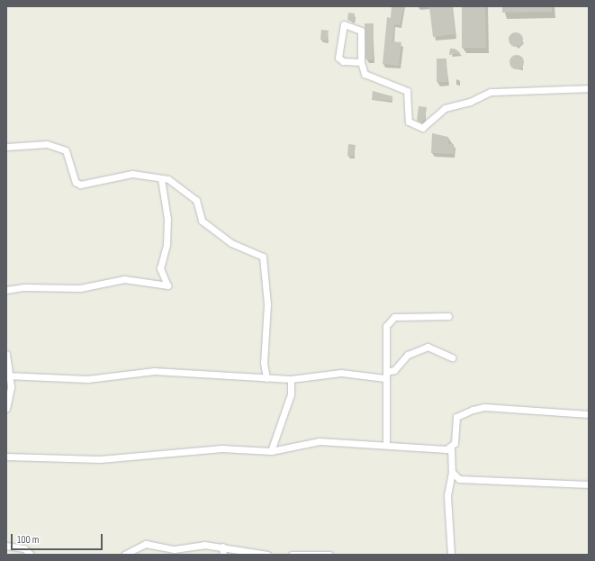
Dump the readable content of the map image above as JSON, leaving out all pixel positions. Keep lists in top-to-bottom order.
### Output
{
  "scale_bar": "100 m"
}
